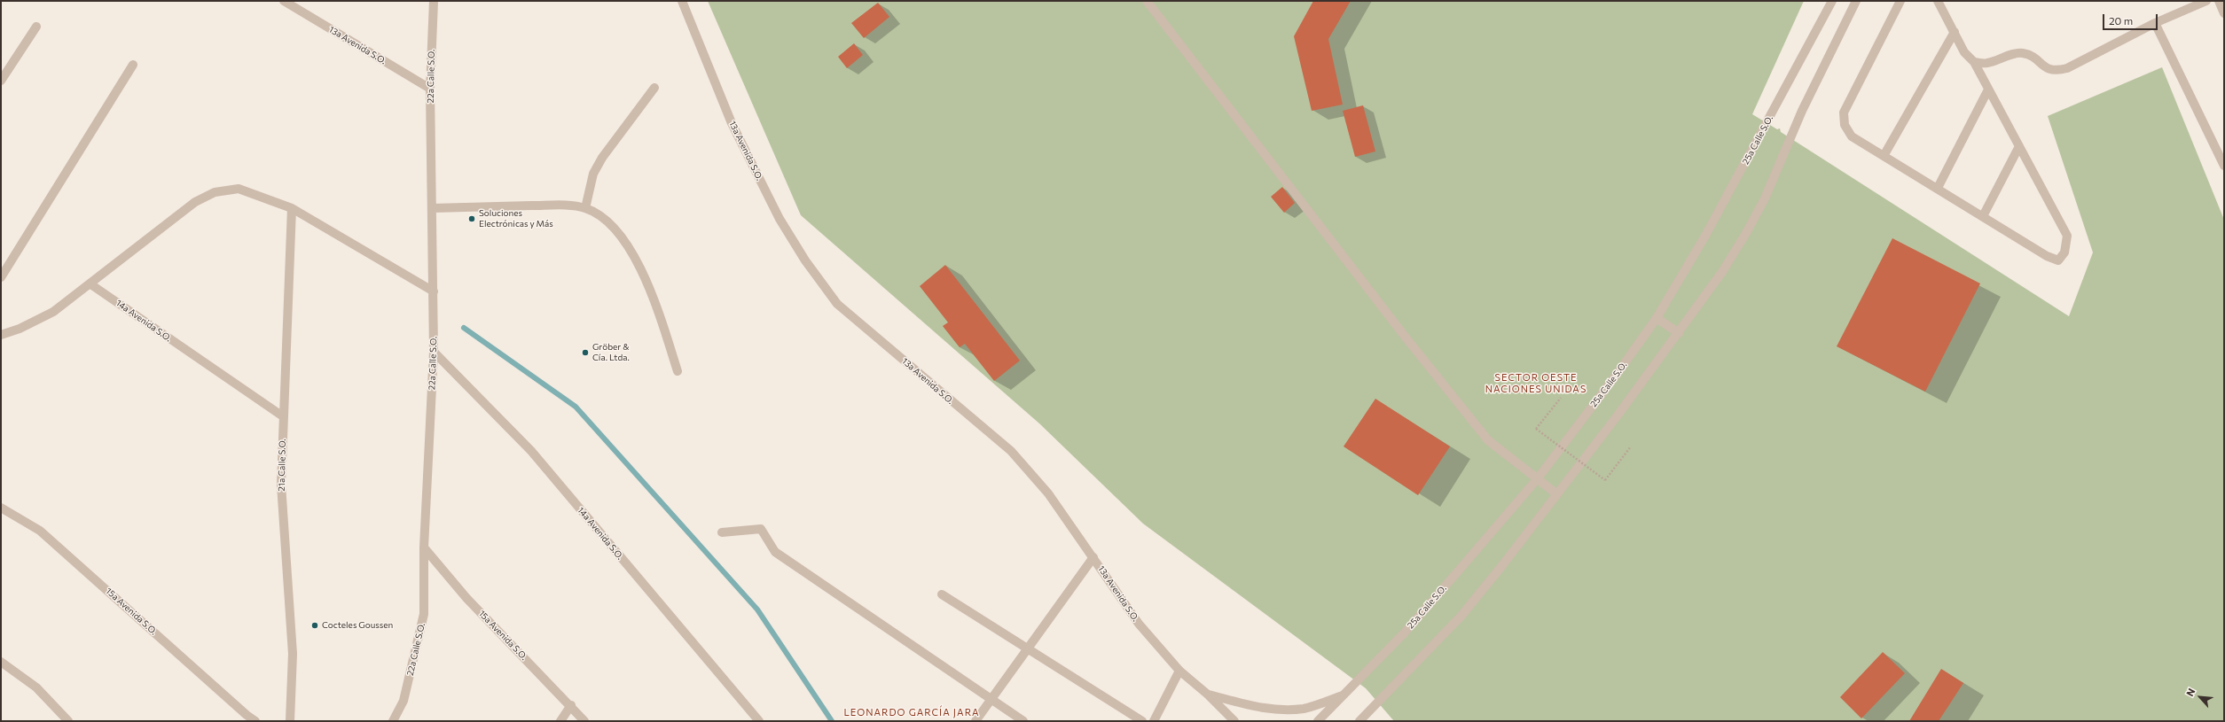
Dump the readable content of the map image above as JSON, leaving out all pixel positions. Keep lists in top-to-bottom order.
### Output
{
  "streets": {
    "street": [
      "13a Avenida S.O.",
      "22a Calle S.O.",
      "25a Calle S.O.",
      "14a Avenida S.O.",
      "21a Calle S.O.",
      "15a Avenida S.O."
    ]
  },
  "crossings": [
    ["13a Avenida S.O.", "22a Calle S.O."],
    ["22a Calle S.O.", "14a Avenida S.O."],
    ["22a Calle S.O.", "15a Avenida S.O."],
    ["14a Avenida S.O.", "21a Calle S.O."]
  ],
  "districts": ["SECTOR OESTE NACIONES UNIDAS", "LEONARDO GARCÍA JARA"],
  "places": ["Soluciones Electrónicas y Más", "Gröber & Cía. Ltda.", "Cocteles Goussen"],
  "scale_bar": "20 m",
  "north": "top left"
}
